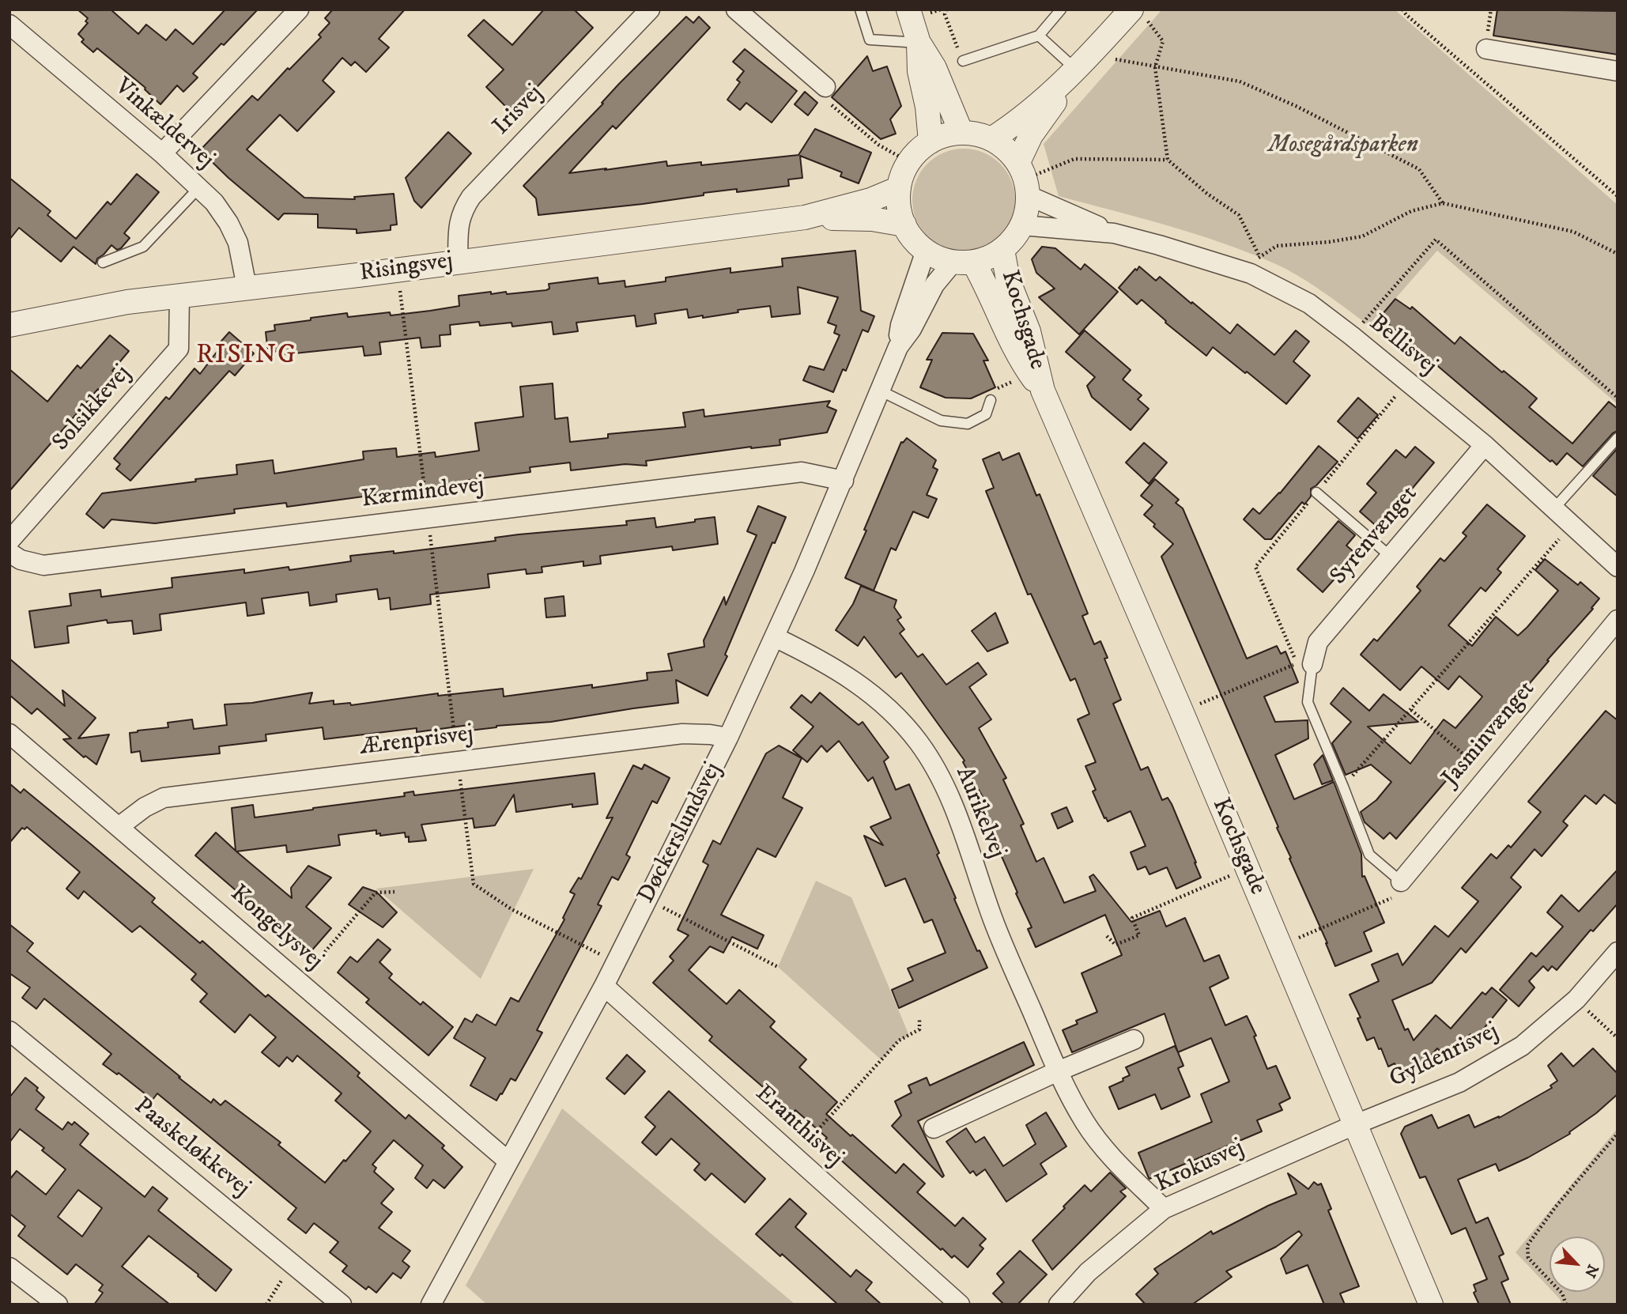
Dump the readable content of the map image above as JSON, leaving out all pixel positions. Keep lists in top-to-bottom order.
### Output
{
  "streets": {
    "street": [
      "Irisvej",
      "Vinkældervej",
      "Risingsvej",
      "Kochsgade",
      "Bellisvej",
      "Solsikkevej",
      "Kærmindevej",
      "Syrenvænget",
      "Jasminvænget",
      "Ærenprisvej",
      "Aurikelvej",
      "Døckerslundsvej",
      "Kongelysvej",
      "Gyldenrisvej",
      "Eranthisvej",
      "Paaskeløkkevej",
      "Krokusvej"
    ]
  },
  "crossings": [
    ["Irisvej", "Risingsvej"],
    ["Vinkældervej", "Risingsvej"],
    ["Risingsvej", "Kochsgade"],
    ["Risingsvej", "Bellisvej"],
    ["Risingsvej", "Solsikkevej"],
    ["Risingsvej", "Døckerslundsvej"],
    ["Kochsgade", "Bellisvej"],
    ["Kochsgade", "Døckerslundsvej"],
    ["Kochsgade", "Gyldenrisvej"],
    ["Kochsgade", "Krokusvej"],
    ["Bellisvej", "Syrenvænget"],
    ["Bellisvej", "Døckerslundsvej"],
    ["Kærmindevej", "Døckerslundsvej"],
    ["Ærenprisvej", "Døckerslundsvej"],
    ["Ærenprisvej", "Kongelysvej"],
    ["Aurikelvej", "Døckerslundsvej"],
    ["Aurikelvej", "Krokusvej"],
    ["Døckerslundsvej", "Kongelysvej"],
    ["Døckerslundsvej", "Eranthisvej"],
    ["Gyldenrisvej", "Krokusvej"]
  ],
  "districts": ["RISING"],
  "parks": ["Mosegårdsparken"],
  "north": "bottom right"
}
